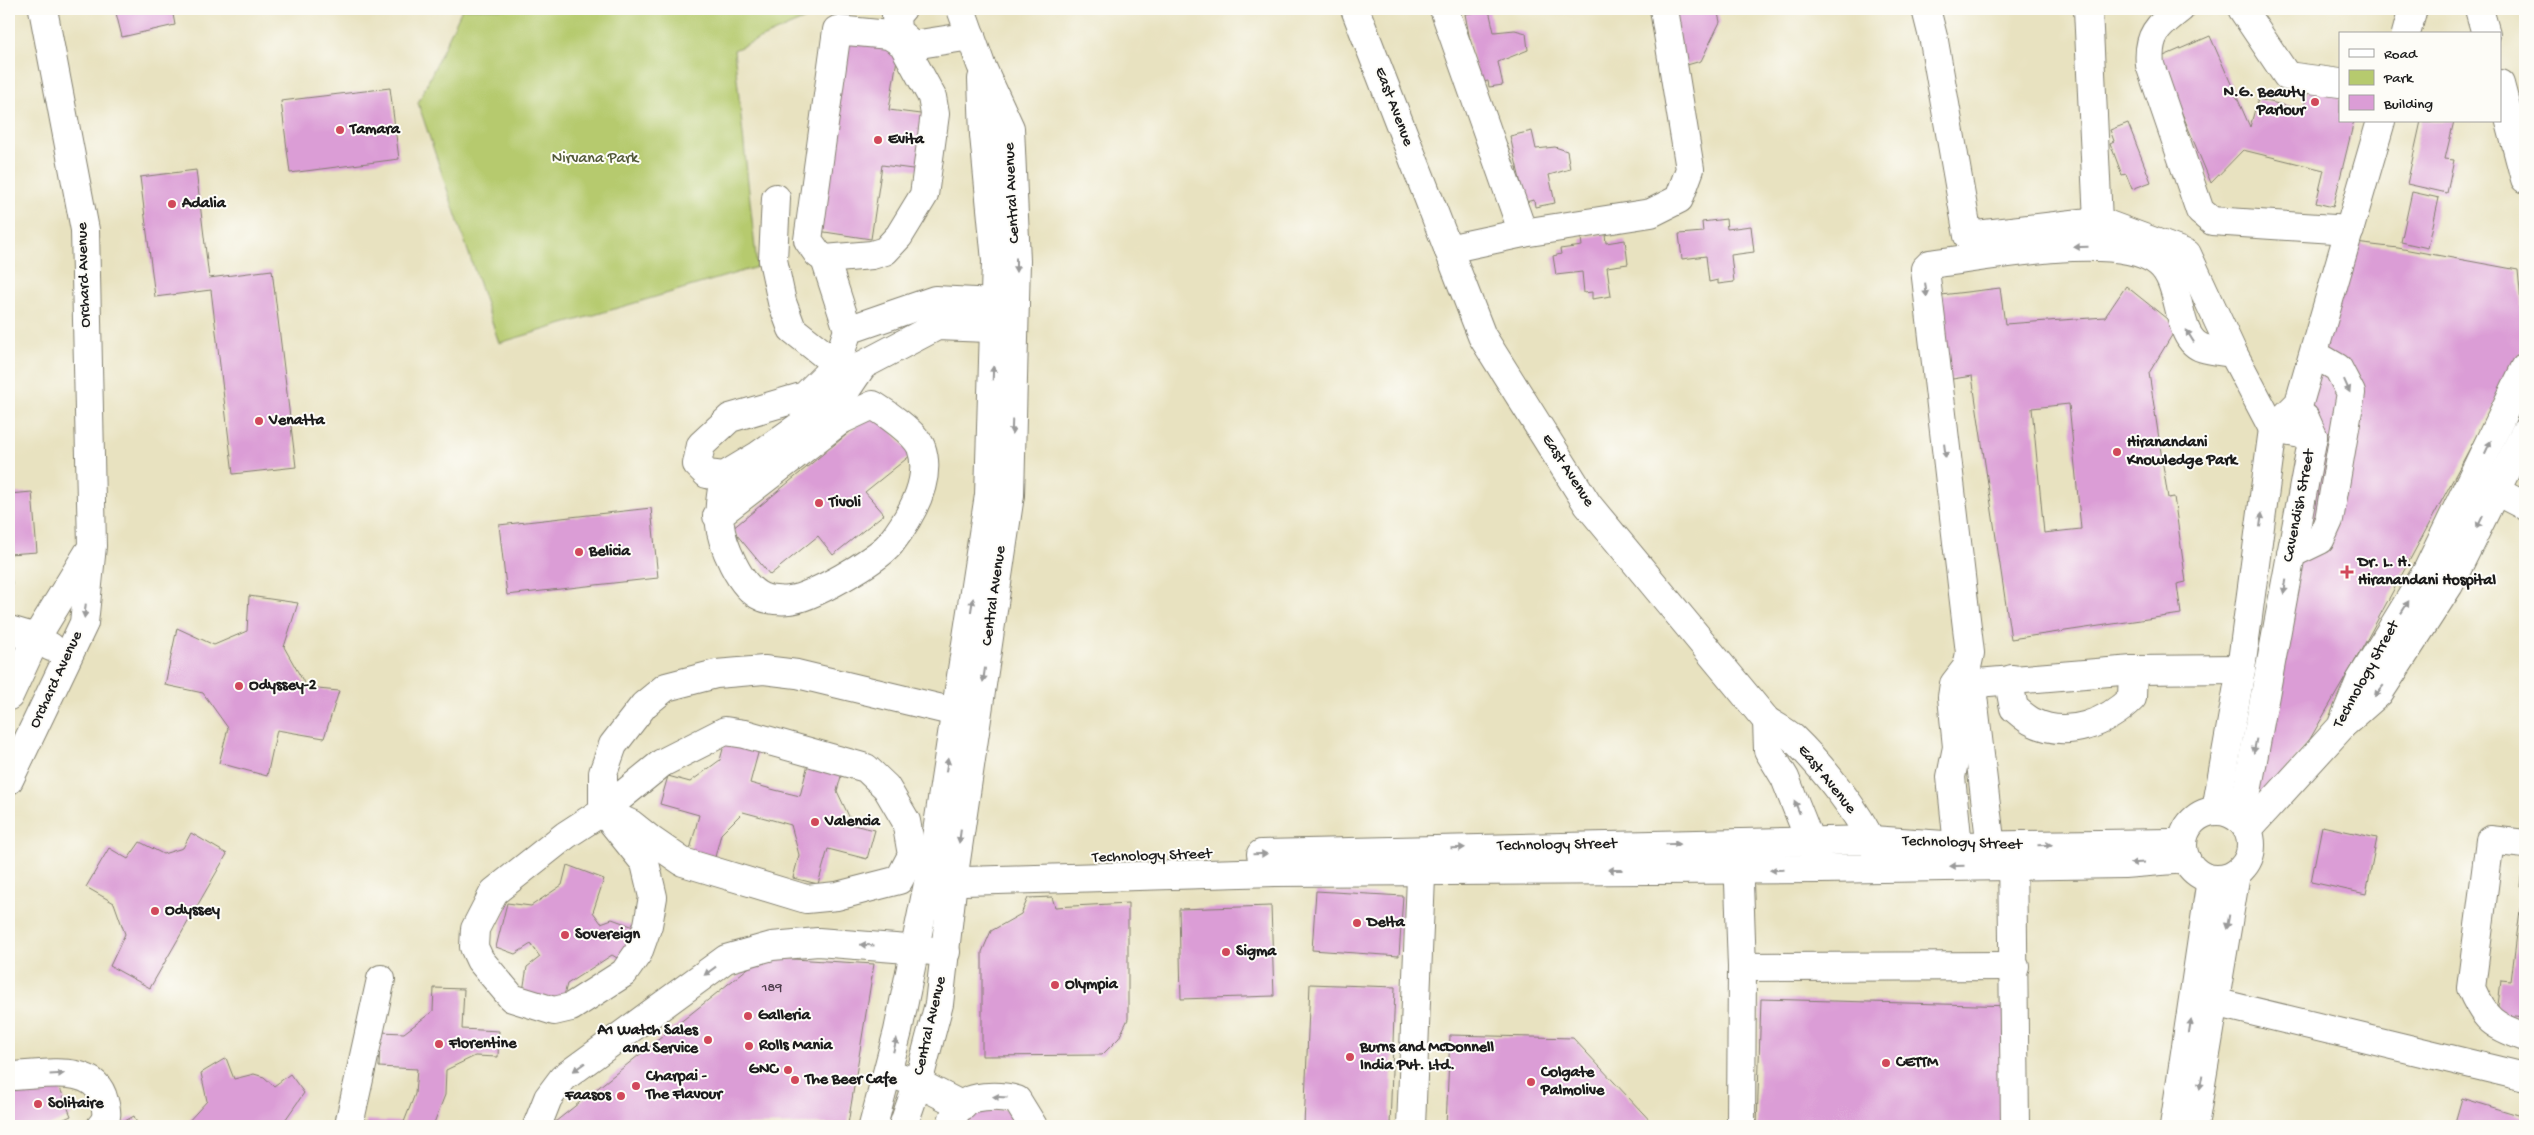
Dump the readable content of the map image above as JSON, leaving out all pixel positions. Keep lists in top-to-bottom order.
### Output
{
  "streets": {
    "street": [
      "East Avenue",
      "Central Avenue",
      "Orchard Avenue",
      "Cavendish Street",
      "Technology Street"
    ]
  },
  "crossings": [
    ["East Avenue", "Technology Street"],
    ["Central Avenue", "Technology Street"],
    ["Cavendish Street", "Technology Street"]
  ],
  "parks": ["Nirvana Park"],
  "places": {
    "other": [
      "N.G. Beauty Parlour",
      "Tamara",
      "Evita",
      "Adalia",
      "Venatta",
      "Hiranandani Knowledge Park",
      "Tivoli",
      "Belicia",
      "Odyssey-2",
      "Valencia",
      "Odyssey",
      "Delta",
      "Sovereign",
      "Sigma",
      "Olympia",
      "Galleria",
      "A1 Watch Sales and Service",
      "Florentine",
      "Rolls Mania",
      "Burns and McDonnell India Pvt. Ltd.",
      "CETTM",
      "GNC",
      "The Beer Cafe",
      "Colgate Palmolive",
      "Charpai - The Flavour",
      "Faasos",
      "Solitaire"
    ],
    "health": ["Dr. L. H. Hiranandani Hospital"]
  },
  "house_numbers": ["189"],
  "legend": ["Road", "Park", "Building"]
}
